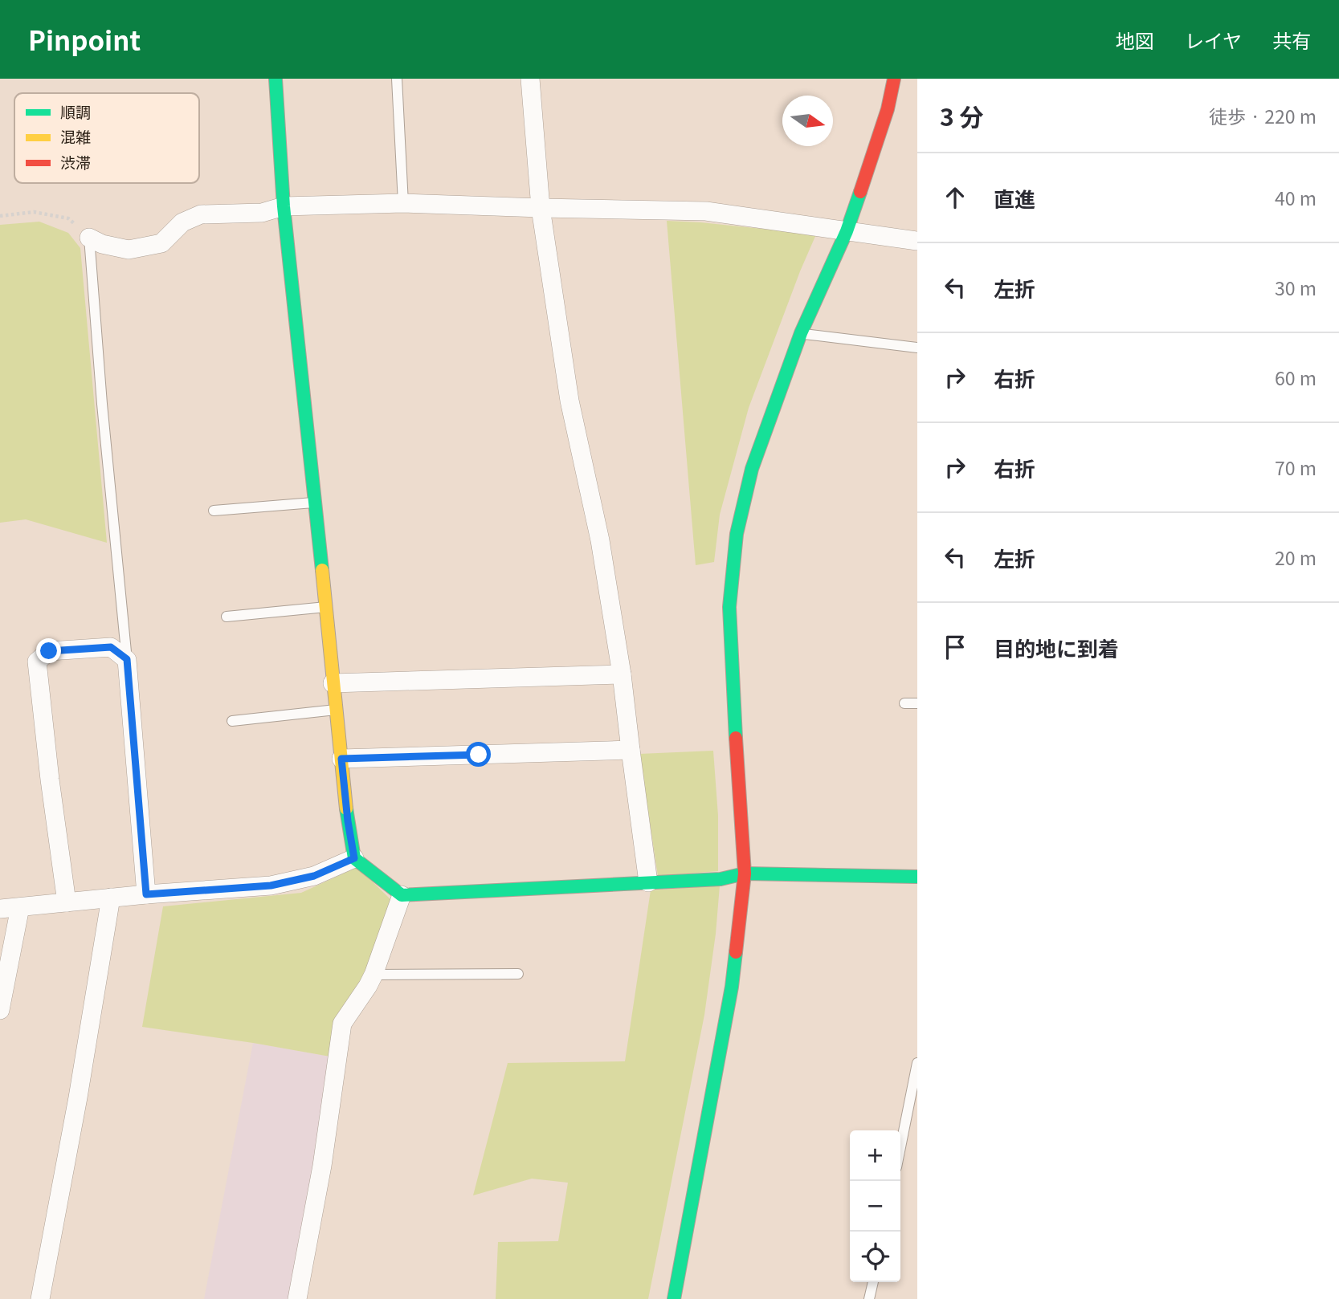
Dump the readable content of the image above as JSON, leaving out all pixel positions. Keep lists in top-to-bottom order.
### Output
{
  "legend": ["順調", "混雑", "渋滞"],
  "north": "right",
  "page": {
    "header": "Pinpoint",
    "nav": ["地図", "レイヤ", "共有"],
    "heading": ["3 分", "徒歩 · 220 m"],
    "list": [
      ["直進", "40 m"],
      ["左折", "30 m"],
      ["右折", "60 m"],
      ["右折", "70 m"],
      ["左折", "20 m"],
      "目的地に到着"
    ],
    "map_buttons": ["+", "−"]
  }
}
